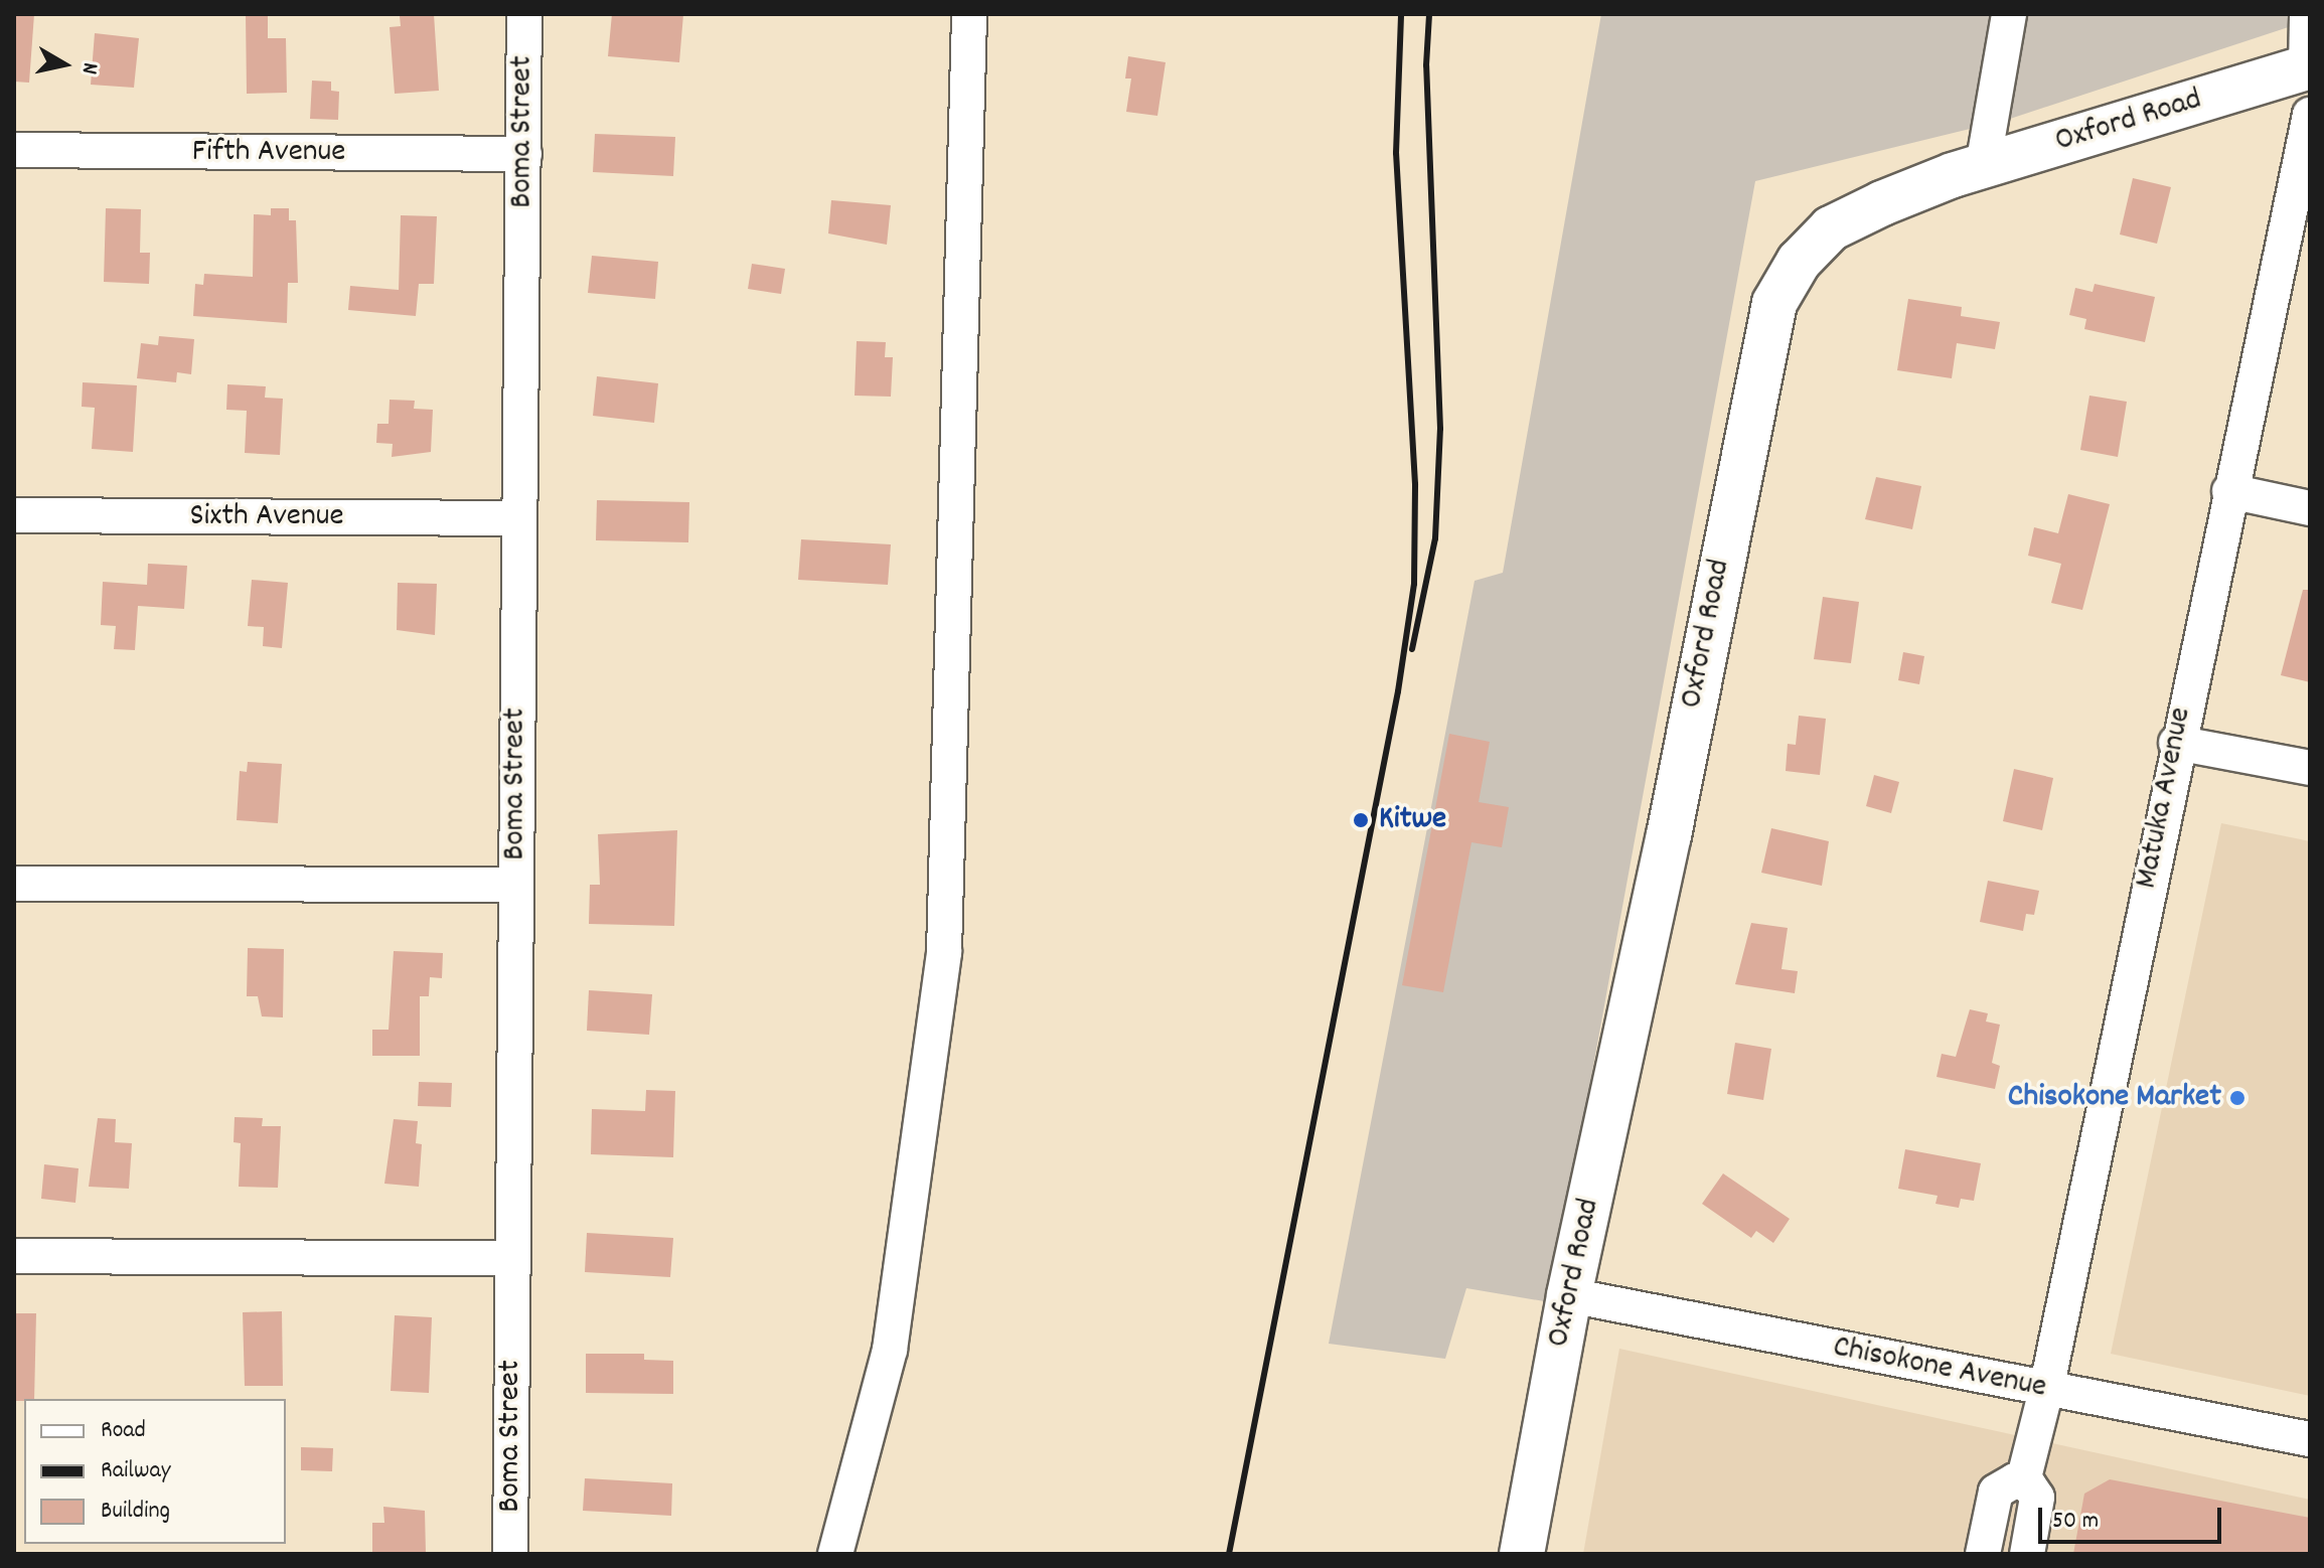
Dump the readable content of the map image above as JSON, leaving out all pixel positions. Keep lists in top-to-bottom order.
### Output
{
  "streets": {
    "main road": ["Oxford Road"],
    "street": [
      "Boma Street",
      "Fifth Avenue",
      "Sixth Avenue",
      "Matuka Avenue",
      "Chisokone Avenue"
    ]
  },
  "crossings": [
    ["Oxford Road", "Chisokone Avenue"],
    ["Boma Street", "Fifth Avenue"],
    ["Boma Street", "Sixth Avenue"],
    ["Matuka Avenue", "Chisokone Avenue"]
  ],
  "places": ["Kitwe", "Chisokone Market"],
  "legend": ["Road", "Railway", "Building"],
  "scale_bar": "50 m",
  "north": "right"
}
